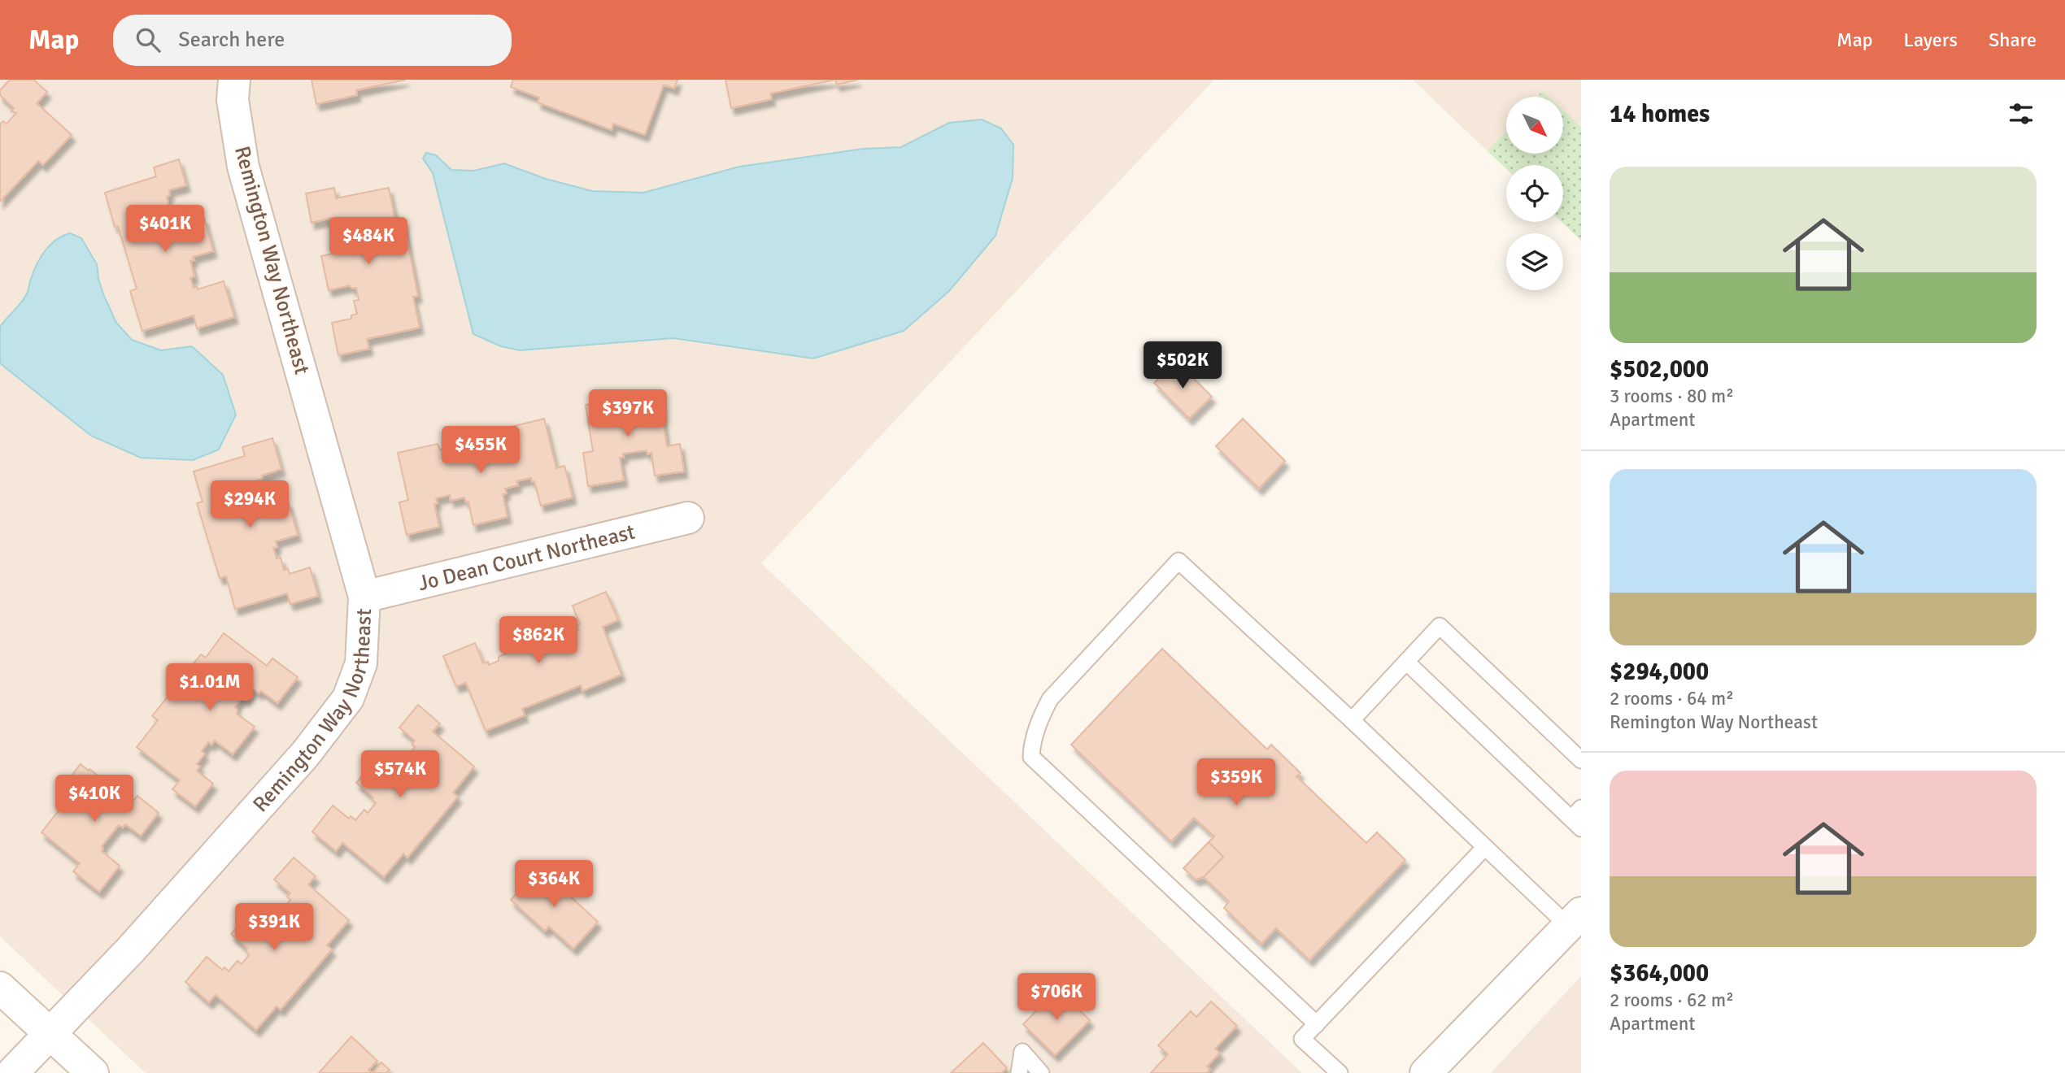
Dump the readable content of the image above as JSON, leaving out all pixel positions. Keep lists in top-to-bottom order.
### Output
{
  "streets": {
    "street": ["Remington Way Northeast", "Jo Dean Court Northeast"]
  },
  "crossings": [
    ["Remington Way Northeast", "Jo Dean Court Northeast"]
  ],
  "north": "bottom right",
  "page": {
    "header": "Map",
    "search": "Search here",
    "nav": ["Map", "Layers", "Share"],
    "heading": "14 homes",
    "list": [
      {
        "name": "$502,000",
        "note": "3 rooms · 80 m² · Apartment"
      },
      {
        "name": "$294,000",
        "note": "2 rooms · 64 m² · Remington Way Northeast"
      },
      {
        "name": "$364,000",
        "note": "2 rooms · 62 m² · Apartment"
      }
    ],
    "price": [
      "$401K",
      "$484K",
      "$502K",
      "$397K",
      "$455K",
      "$294K",
      "$862K",
      "$1.01M",
      "$574K",
      "$359K",
      "$410K",
      "$364K",
      "$391K",
      "$706K"
    ]
  }
}
